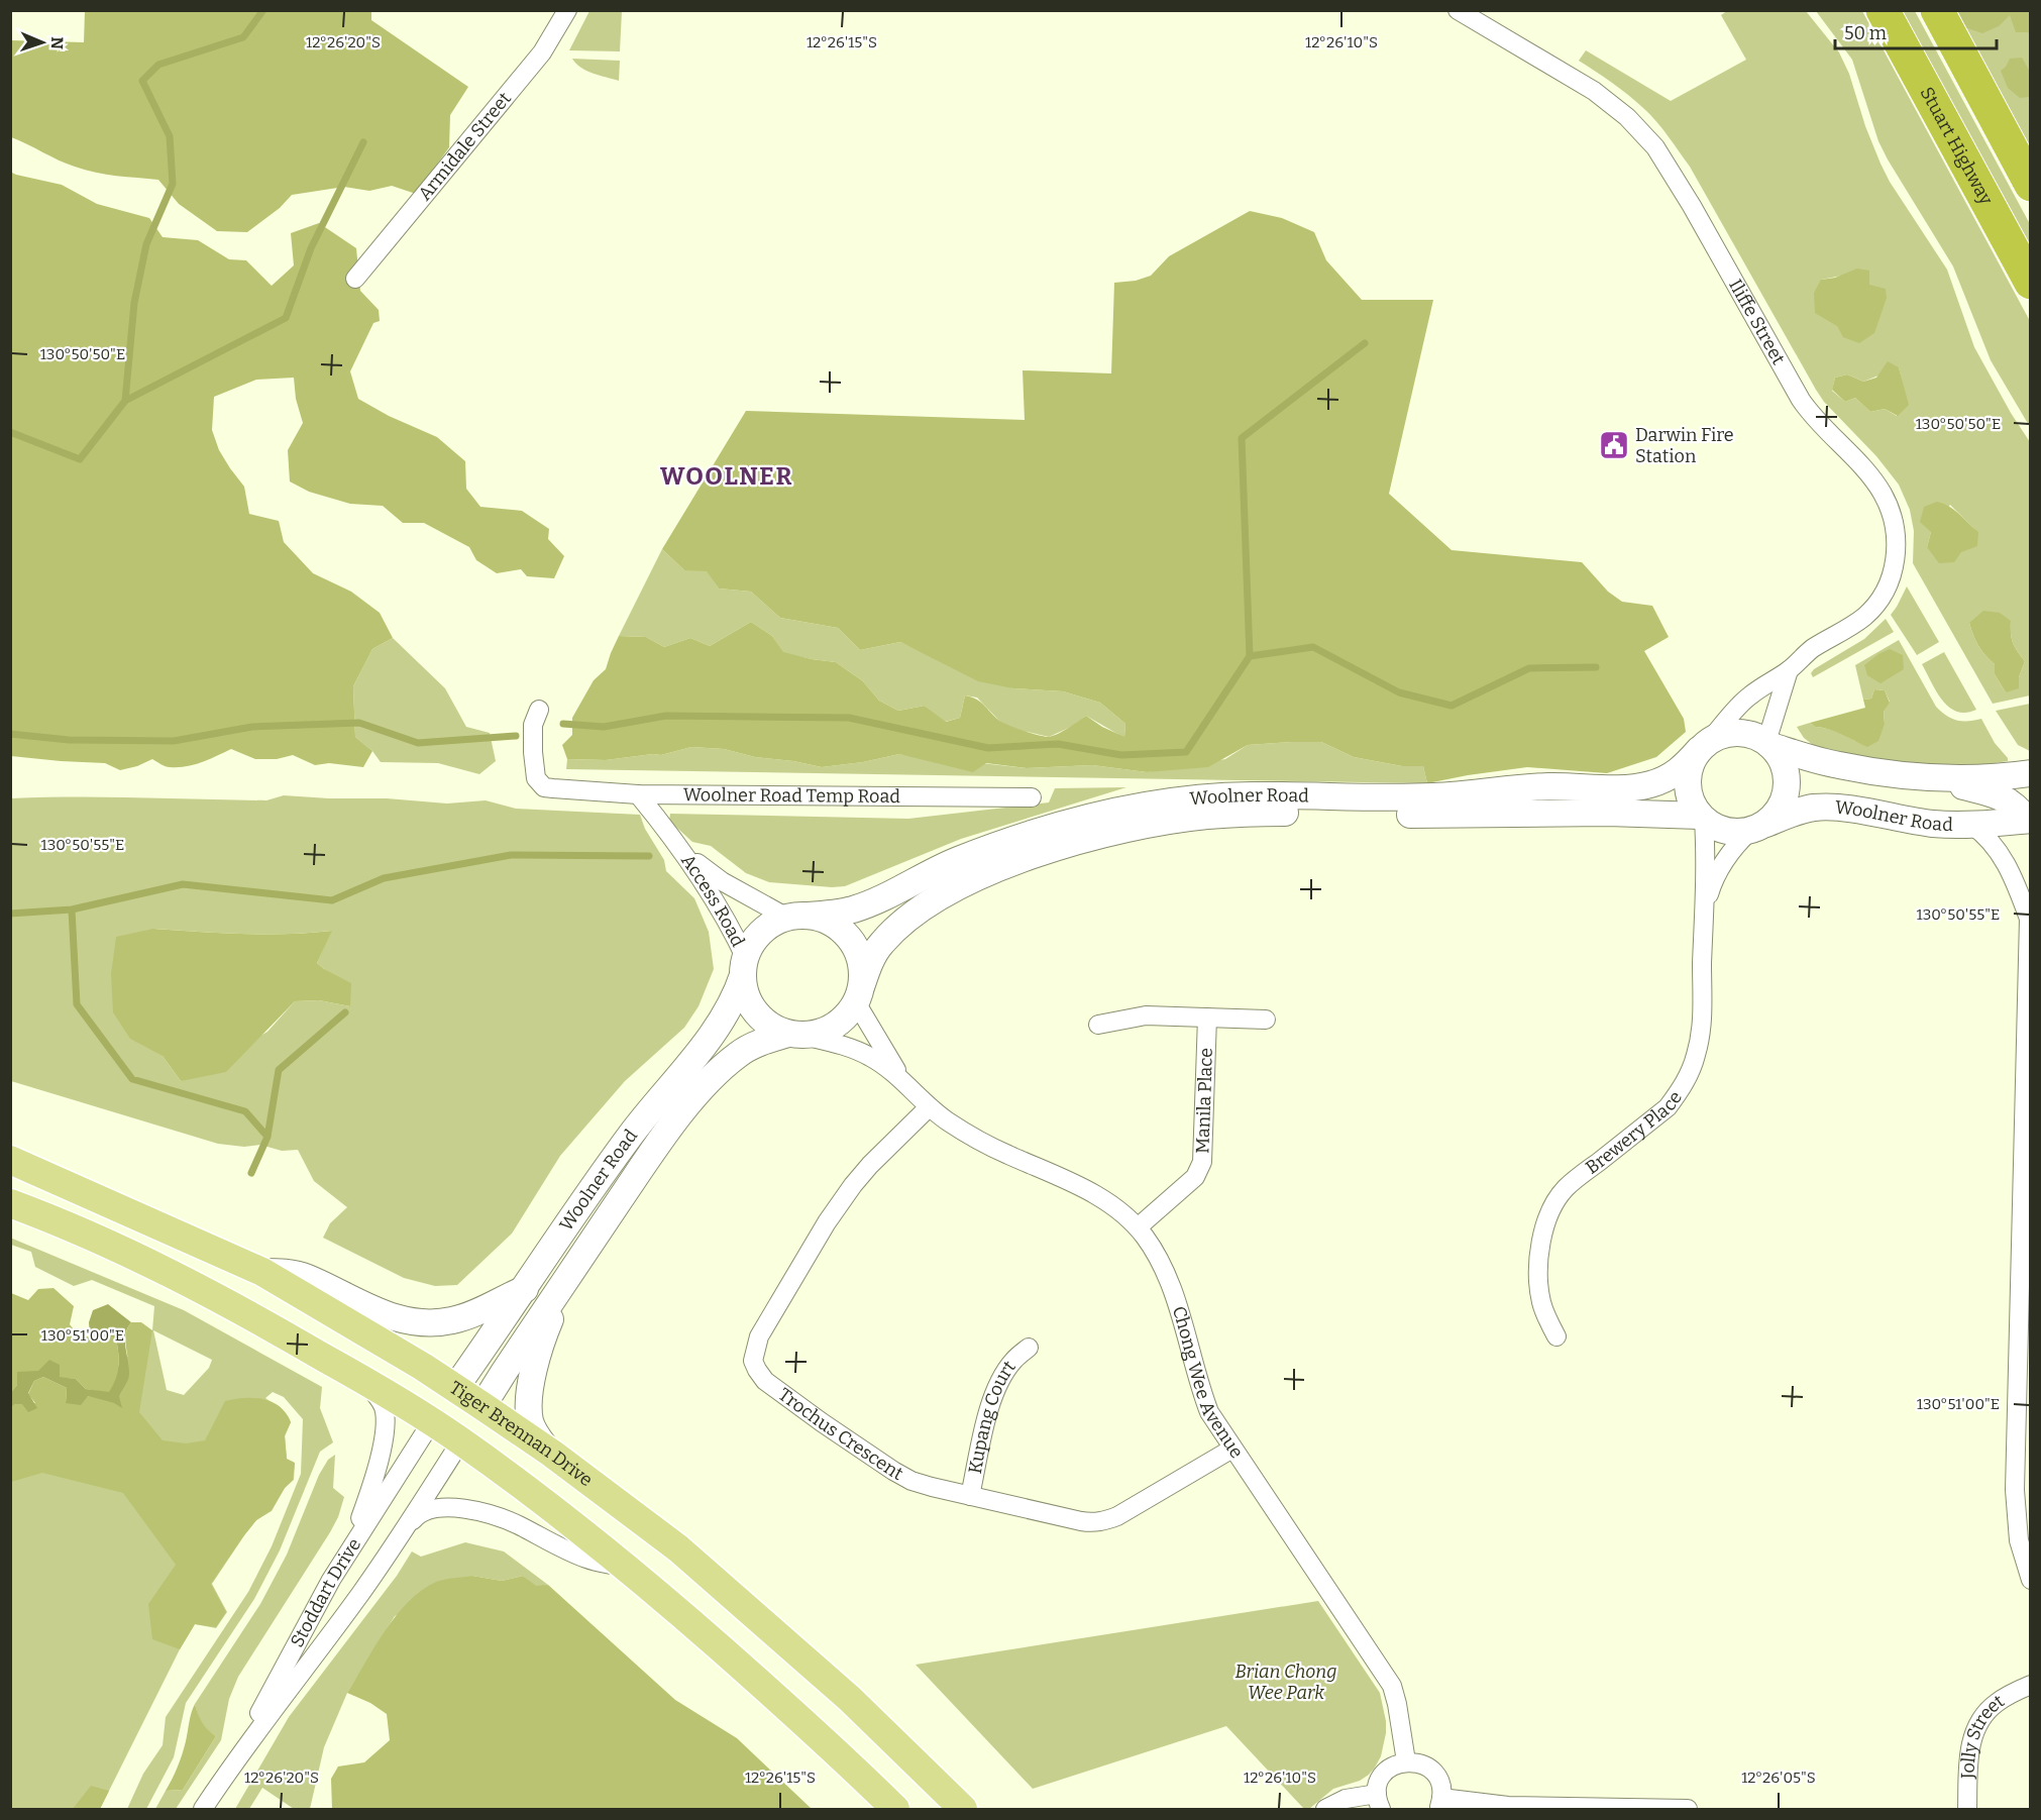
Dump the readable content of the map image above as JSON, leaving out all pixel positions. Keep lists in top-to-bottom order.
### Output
{
  "streets": {
    "highway": ["Stuart Highway"],
    "main road": ["Woolner Road", "Tiger Brennan Drive"],
    "street": [
      "Armidale Street",
      "Iliffe Street",
      "Woolner Road Temp Road",
      "Access Road",
      "Manila Place",
      "Brewery Place",
      "Chong Wee Avenue",
      "Kupang Court",
      "Trochus Crescent",
      "Stoddart Drive",
      "Jolly Street"
    ]
  },
  "crossings": [
    ["Iliffe Street", "Woolner Road"],
    ["Woolner Road Temp Road", "Access Road"],
    ["Woolner Road", "Access Road"],
    ["Woolner Road", "Chong Wee Avenue"],
    ["Woolner Road", "Tiger Brennan Drive"],
    ["Access Road", "Chong Wee Avenue"],
    ["Manila Place", "Chong Wee Avenue"],
    ["Chong Wee Avenue", "Trochus Crescent"],
    ["Kupang Court", "Trochus Crescent"]
  ],
  "districts": ["WOOLNER"],
  "parks": ["Brian Chong Wee Park"],
  "places": {
    "public building": ["Darwin Fire Station"]
  },
  "scale_bar": "50 m",
  "north": "right",
  "coordinates": [
    "12°26'20\"S",
    "12°26'15\"S",
    "12°26'10\"S",
    "130°50'50\"E",
    "130°50'55\"E",
    "130°51'00\"E",
    "12°26'05\"S"
  ]
}
